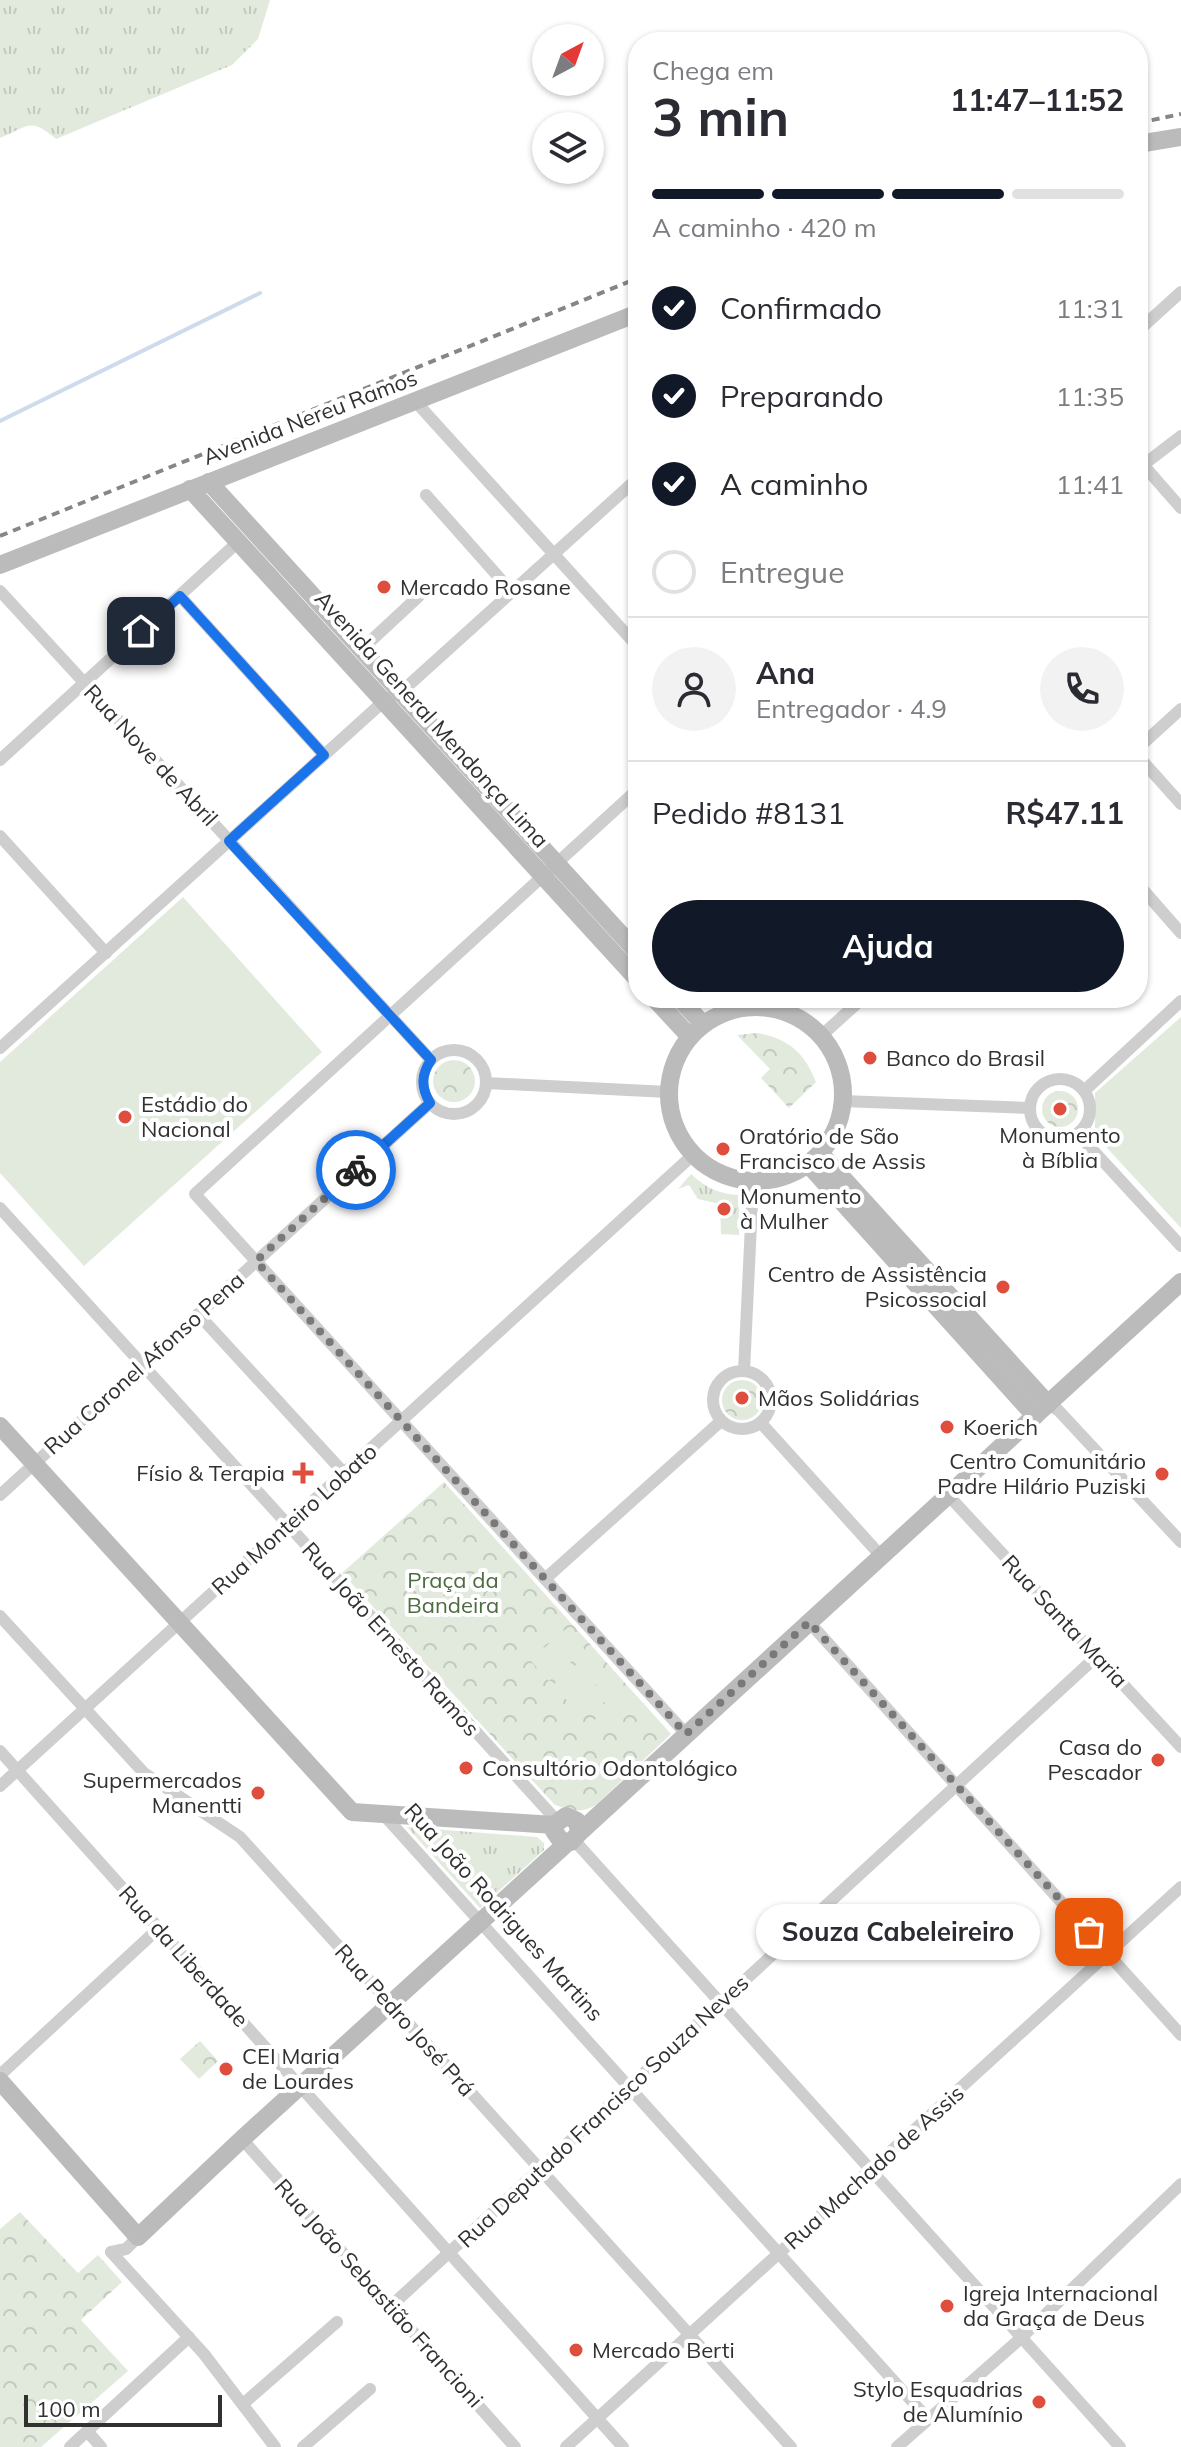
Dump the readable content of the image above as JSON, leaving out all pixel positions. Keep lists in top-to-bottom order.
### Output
{
  "streets": {
    "street": [
      "Avenida Nereu Ramos",
      "Avenida General Mendonça Lima",
      "Rua Nove de Abril",
      "Rua Coronel Afonso Pena",
      "Rua Monteiro Lobato",
      "Rua Santa Maria",
      "Rua João Ernesto Ramos",
      "Rua João Rodrigues Martins",
      "Rua da Liberdade",
      "Rua Pedro José Prá",
      "Rua Deputado Francisco Souza Neves",
      "Rua Machado de Assis",
      "Rua João Sebastião Francioni"
    ]
  },
  "crossings": [
    ["Avenida Nereu Ramos", "Avenida General Mendonça Lima"],
    ["Rua Nove de Abril", "Rua Coronel Afonso Pena"],
    ["Rua Coronel Afonso Pena", "Rua João Ernesto Ramos"],
    ["Rua Coronel Afonso Pena", "Rua João Rodrigues Martins"],
    ["Rua Monteiro Lobato", "Rua João Ernesto Ramos"],
    ["Rua Monteiro Lobato", "Rua João Rodrigues Martins"],
    ["Rua Monteiro Lobato", "Rua da Liberdade"],
    ["Rua Monteiro Lobato", "Rua Pedro José Prá"],
    ["Rua Santa Maria", "Rua Deputado Francisco Souza Neves"],
    ["Rua João Ernesto Ramos", "Rua Deputado Francisco Souza Neves"],
    ["Rua João Ernesto Ramos", "Rua Machado de Assis"],
    ["Rua João Rodrigues Martins", "Rua Deputado Francisco Souza Neves"],
    ["Rua João Rodrigues Martins", "Rua Machado de Assis"],
    ["Rua da Liberdade", "Rua Deputado Francisco Souza Neves"],
    ["Rua da Liberdade", "Rua Machado de Assis"],
    ["Rua Pedro José Prá", "Rua Deputado Francisco Souza Neves"],
    ["Rua Pedro José Prá", "Rua Machado de Assis"],
    ["Rua Deputado Francisco Souza Neves", "Rua João Sebastião Francioni"]
  ],
  "parks": ["Praça da Bandeira"],
  "places": {
    "other": [
      "Mercado Rosane",
      "Banco do Brasil",
      "Monumento à Bíblia",
      "Estádio do Nacional",
      "Oratório de São Francisco de Assis",
      "Monumento à Mulher",
      "Centro de Assistência Psicossocial",
      "Mãos Solidárias",
      "Koerich",
      "Centro Comunitário Padre Hilário Puziski",
      "Casa do Pescador",
      "Consultório Odontológico",
      "Supermercados Manentti",
      "Souza Cabeleireiro",
      "CEI Maria de Lourdes",
      "Igreja Internacional da Graça de Deus",
      "Mercado Berti",
      "Stylo Esquadrias de Alumínio"
    ],
    "health": ["Físio & Terapia"]
  },
  "scale_bar": "100 m",
  "north": "top right",
  "page": {
    "heading": ["3 min", "Chega em", "11:47–11:52"],
    "panel": [
      "Ana",
      "Entregador · 4.9",
      "Pedido #8131",
      "R$47.11"
    ],
    "bar": "A caminho · 420 m",
    "list": [
      ["Confirmado", "11:31"],
      ["Preparando", "11:35"],
      ["A caminho", "11:41"],
      "Entregue"
    ],
    "buttons": "Ajuda",
    "bubble": "Souza Cabeleireiro",
    "scale": "100 m"
  }
}
